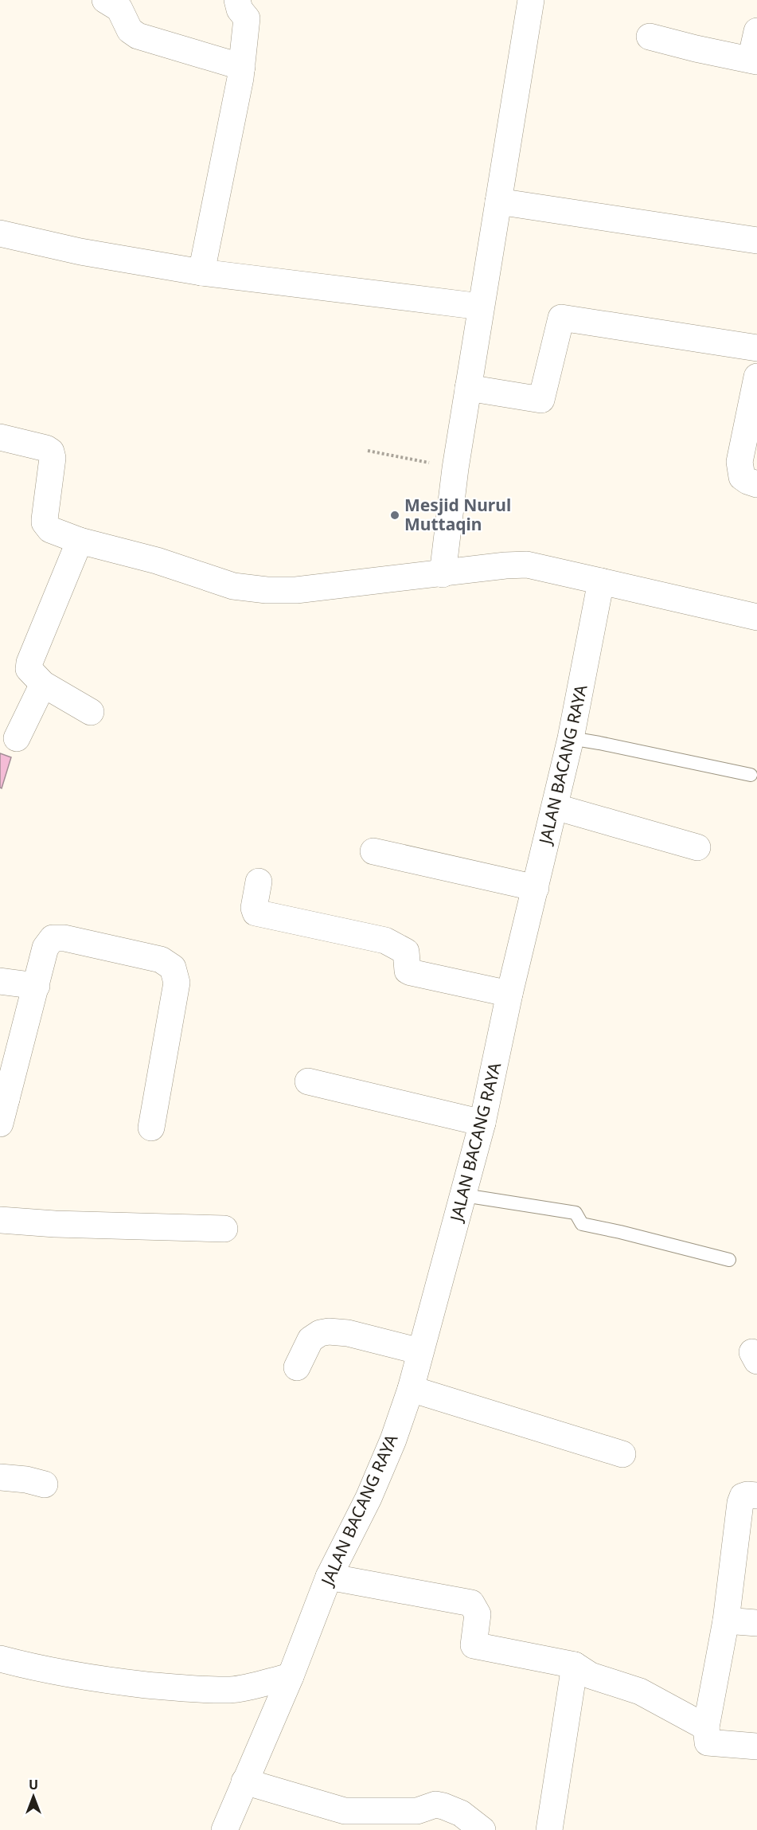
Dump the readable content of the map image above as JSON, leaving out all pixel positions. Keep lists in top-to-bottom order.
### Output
{
  "streets": {
    "street": ["JALAN BACANG RAYA"]
  },
  "places": ["Mesjid Nurul Muttaqin"],
  "north": "top"
}
